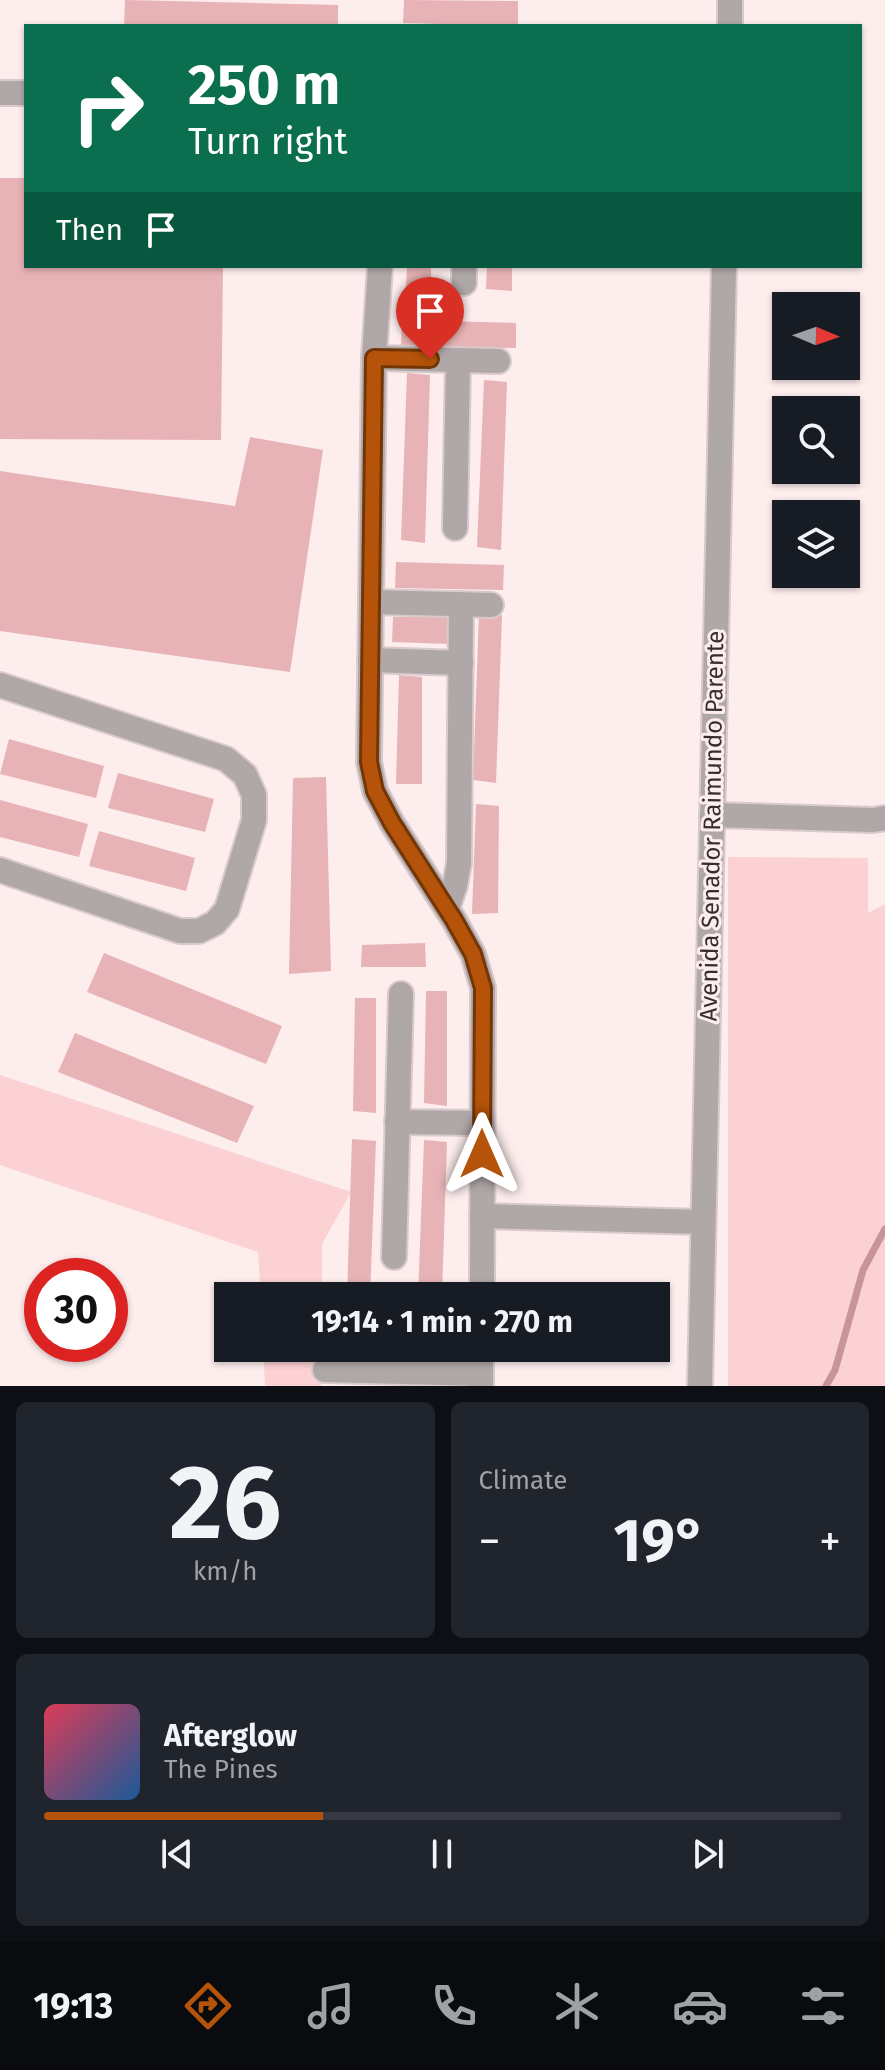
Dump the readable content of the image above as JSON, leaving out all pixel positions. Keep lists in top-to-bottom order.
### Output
{
  "streets": {
    "street": ["Avenida Senador Raimundo Parente"]
  },
  "north": "right",
  "page": {
    "turn": ["250 m", "Turn right"],
    "then": "Then",
    "limit": "30",
    "trip": "19:14 · 1 min · 270 m",
    "tile": [
      ["26", "km/h"],
      "Climate"
    ],
    "heat": ["−", "19°", "+"],
    "song": ["Afterglow", "The Pines"],
    "tabs": "19:13"
  }
}
